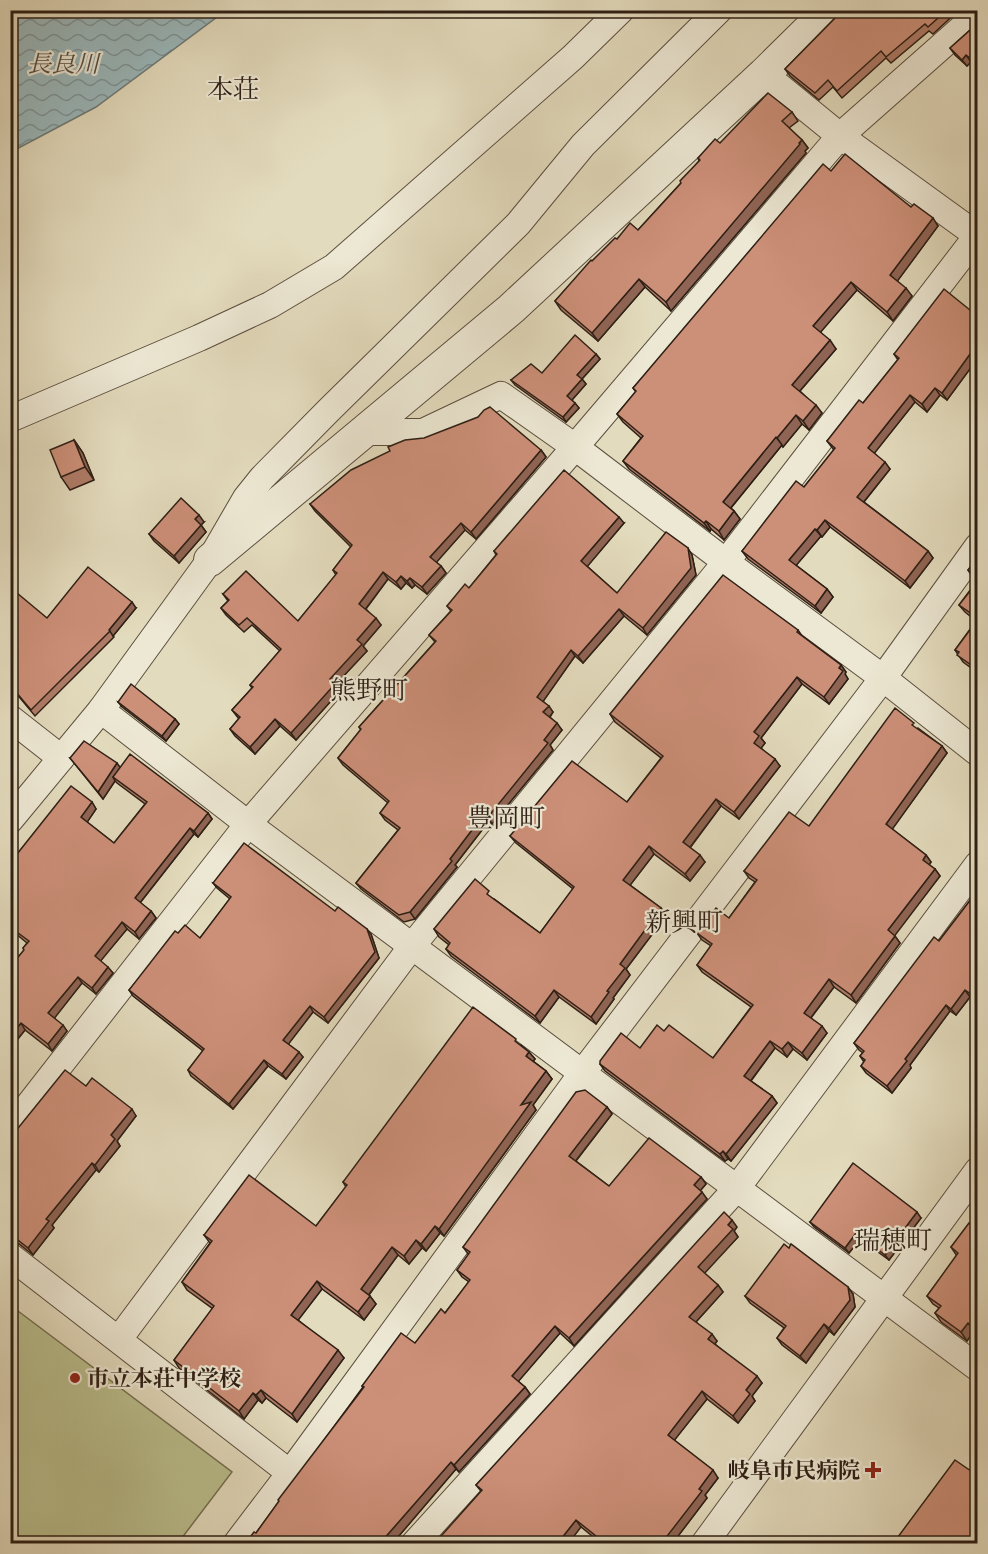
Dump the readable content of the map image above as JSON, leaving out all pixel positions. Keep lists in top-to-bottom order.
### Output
{
  "districts": [
    "本荘",
    "熊野町",
    "豊岡町",
    "新興町",
    "瑞穂町"
  ],
  "water": ["長良川"],
  "places": {
    "other": ["市立本荘中学校"],
    "health": ["岐阜市民病院"]
  }
}
